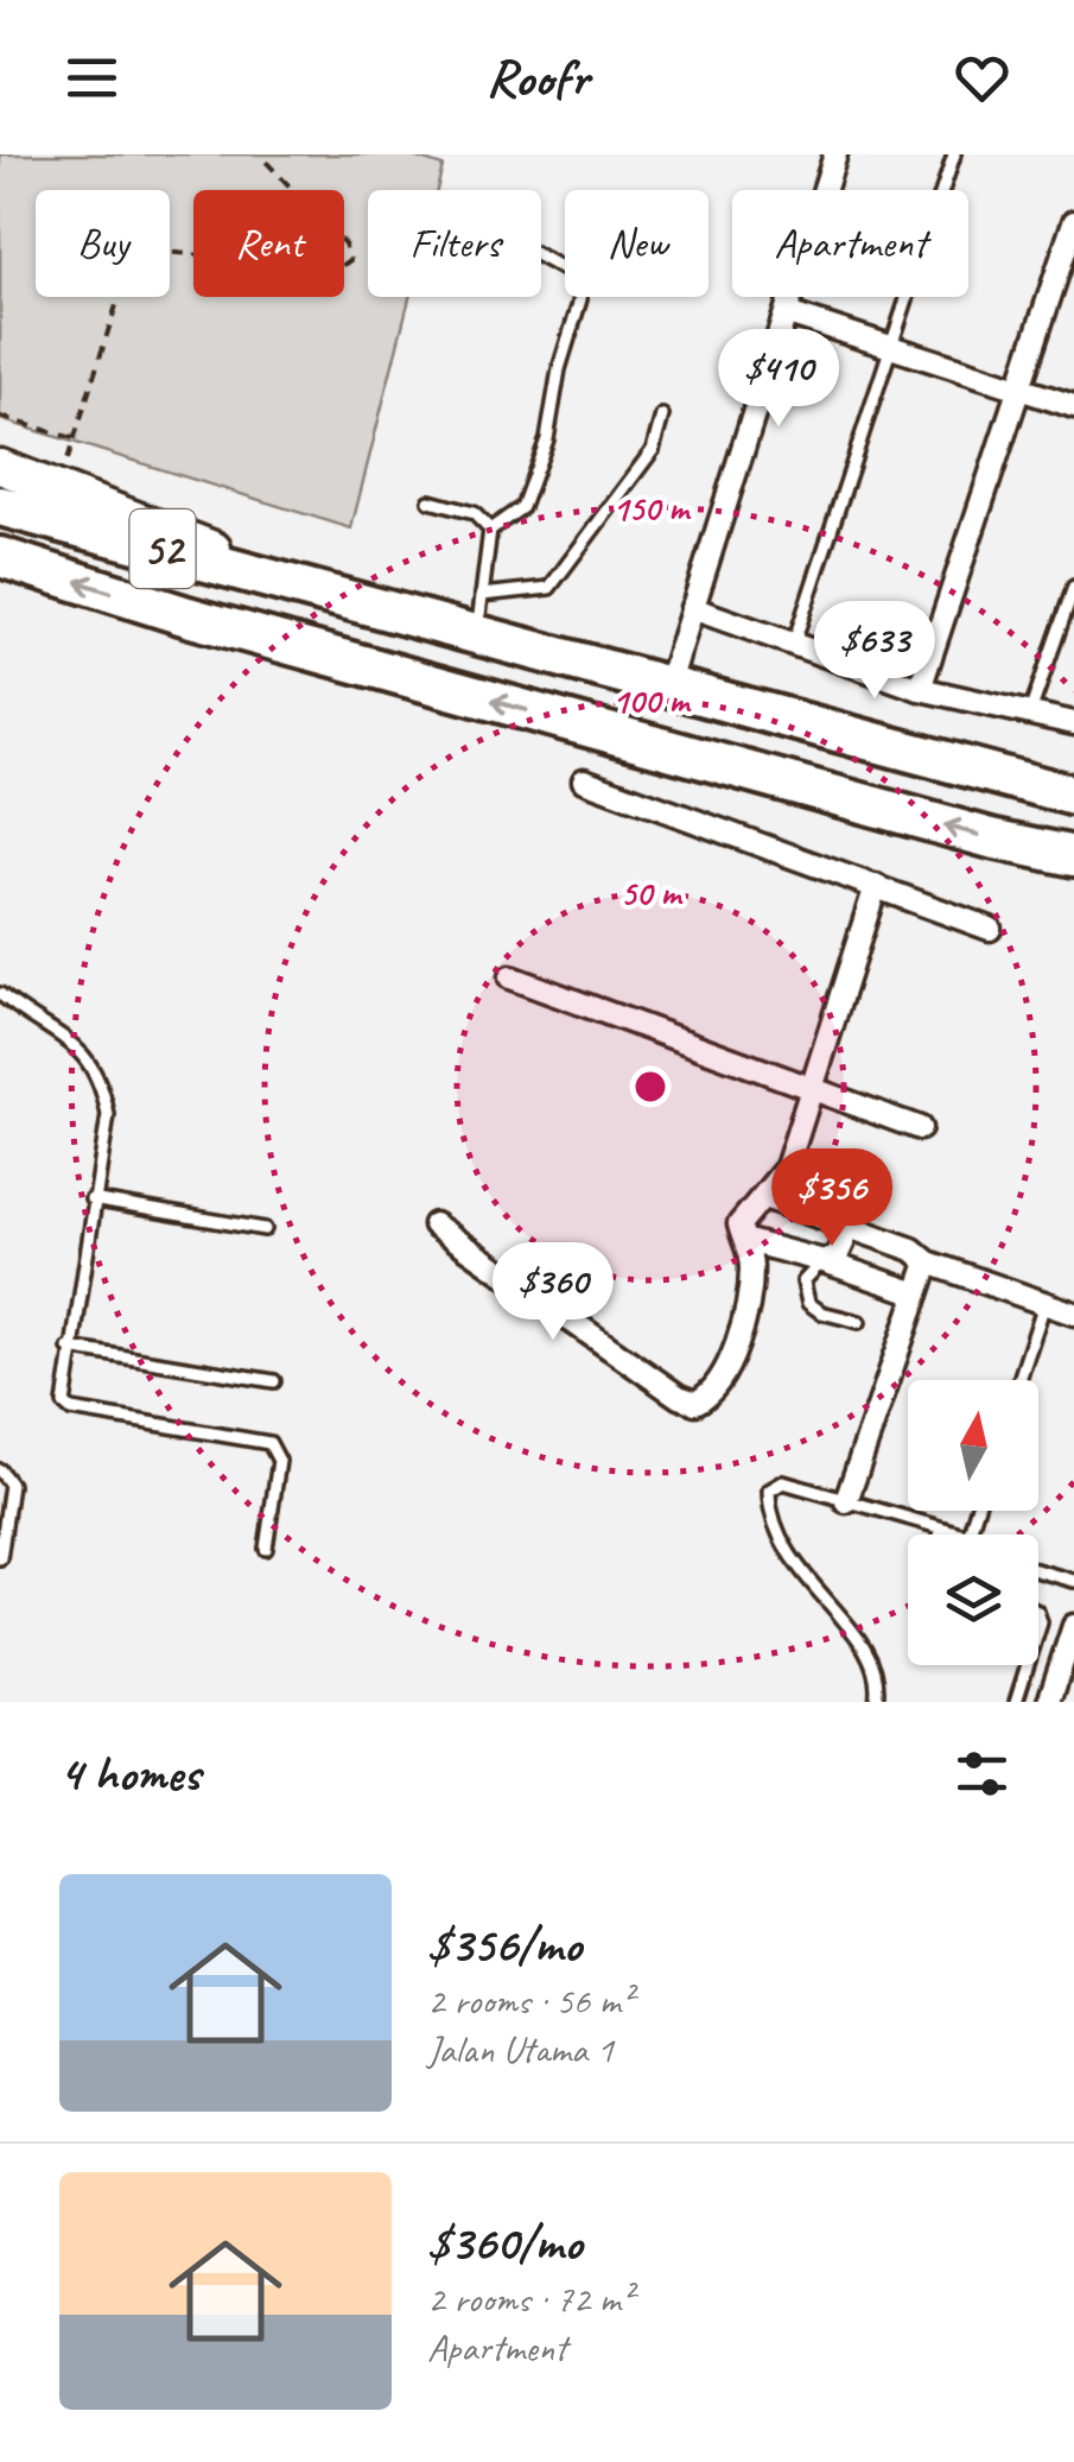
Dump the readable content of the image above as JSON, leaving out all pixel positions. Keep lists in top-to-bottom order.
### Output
{
  "streets": {
    "highway": ["52"]
  },
  "north": "top",
  "page": {
    "header": "Roofr",
    "chip": [
      "Buy",
      "Rent",
      "Filters",
      "New",
      "Apartment"
    ],
    "price": [
      "$410",
      "$633",
      "$356",
      "$360"
    ],
    "heading": "4 homes",
    "list": [
      {
        "name": "$356/mo",
        "note": "2 rooms · 56 m² · Jalan Utama 1"
      },
      {
        "name": "$360/mo",
        "note": "2 rooms · 72 m² · Apartment"
      }
    ]
  },
  "rings": ["150 m", "100 m", "50 m"]
}
